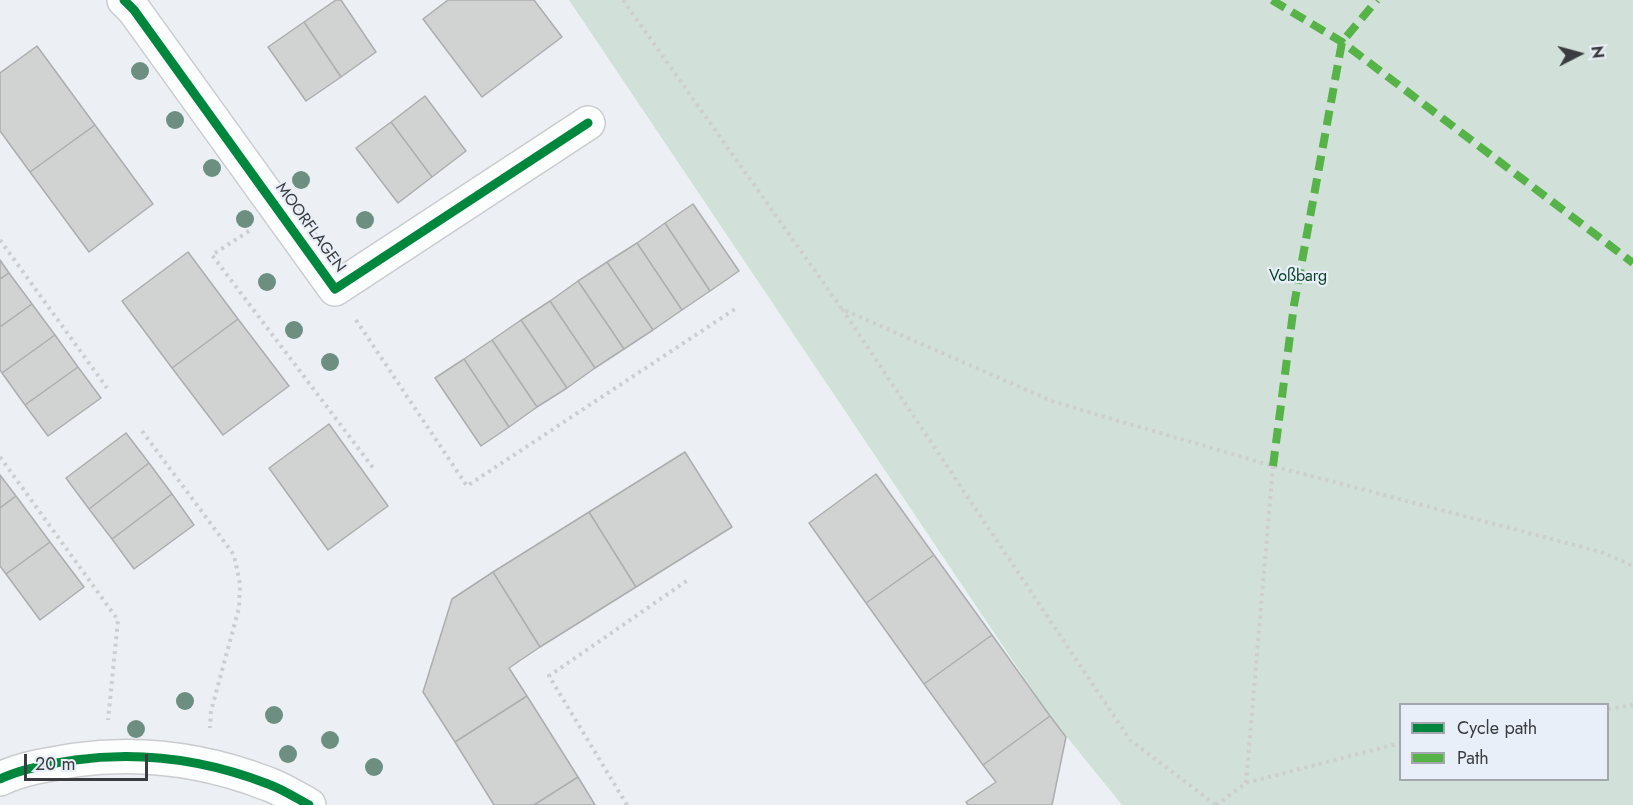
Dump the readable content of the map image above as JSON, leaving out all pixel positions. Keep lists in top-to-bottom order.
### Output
{
  "streets": {
    "street": ["MOORFLAGEN"]
  },
  "parks": ["Voßbarg"],
  "legend": ["Cycle path", "Path"],
  "scale_bar": "20 m",
  "north": "right"
}
